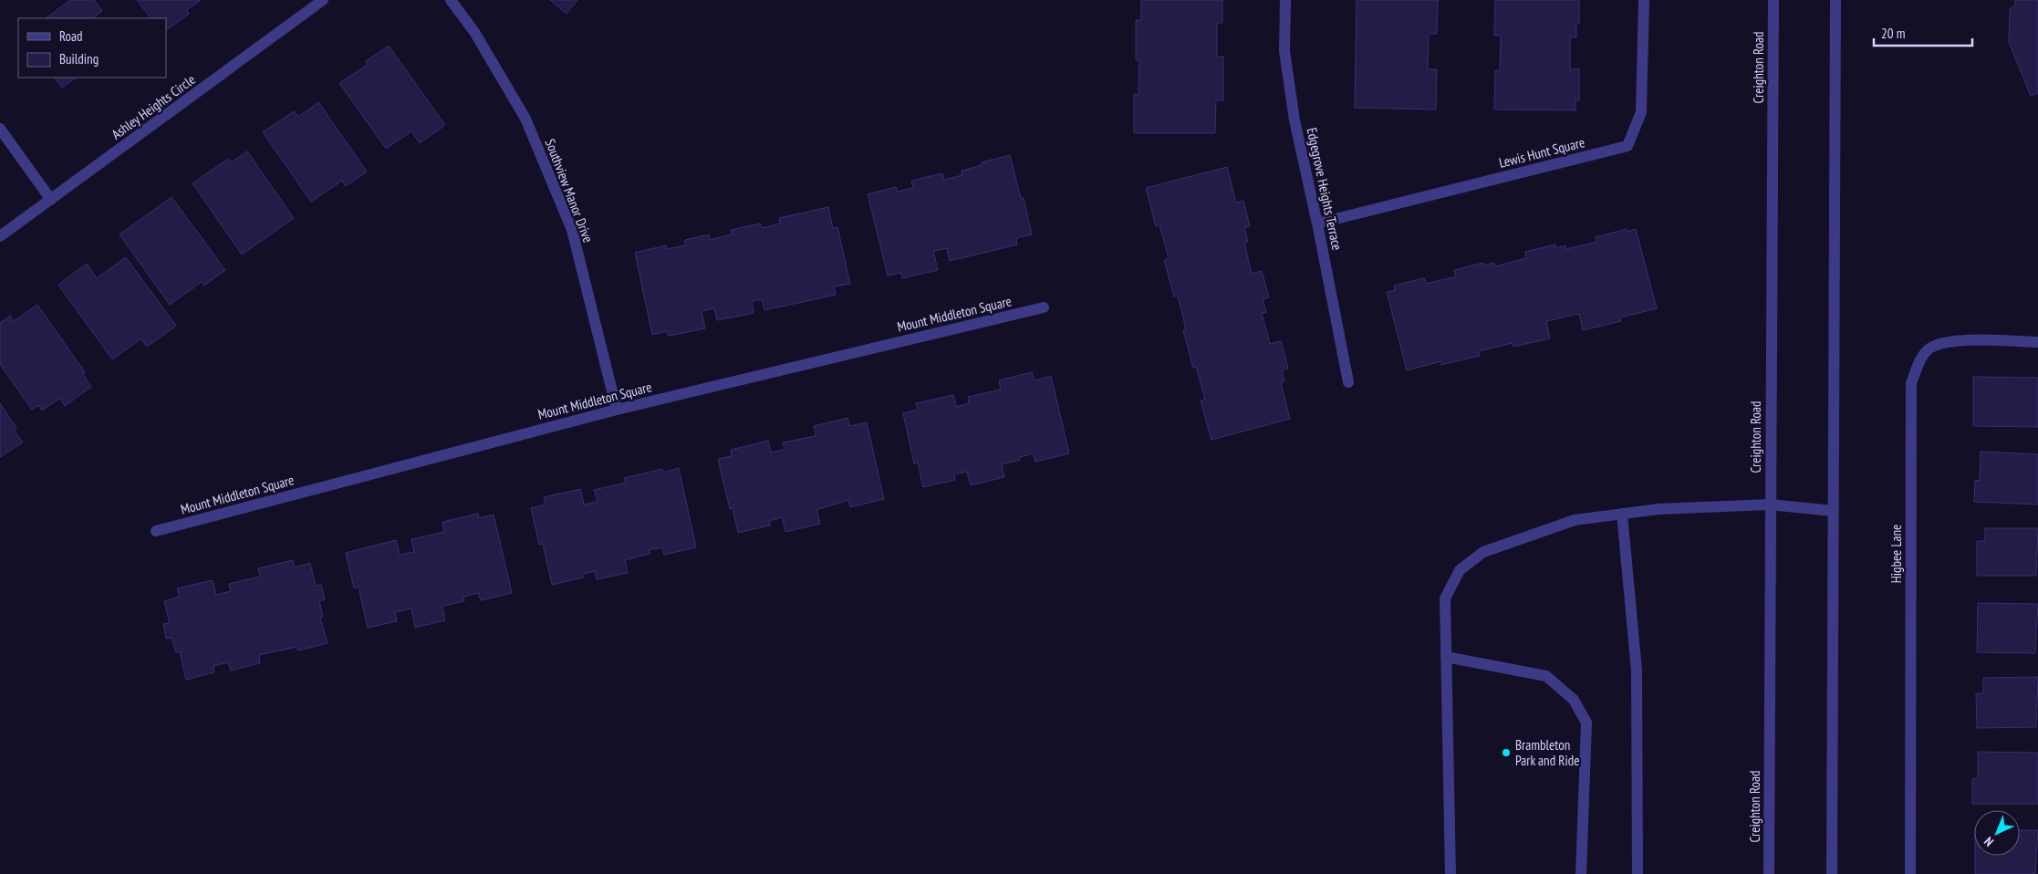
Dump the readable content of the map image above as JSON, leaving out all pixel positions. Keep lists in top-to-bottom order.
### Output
{
  "streets": {
    "street": [
      "Creighton Road",
      "Ashley Heights Circle",
      "Lewis Hunt Square",
      "Edgegrove Heights Terrace",
      "Southview Manor Drive",
      "Mount Middleton Square",
      "Higbee Lane"
    ]
  },
  "crossings": [
    ["Lewis Hunt Square", "Edgegrove Heights Terrace"],
    ["Southview Manor Drive", "Mount Middleton Square"]
  ],
  "places": ["Brambleton Park and Ride"],
  "legend": ["Road", "Building"],
  "scale_bar": "20 m",
  "north": "bottom left"
}
